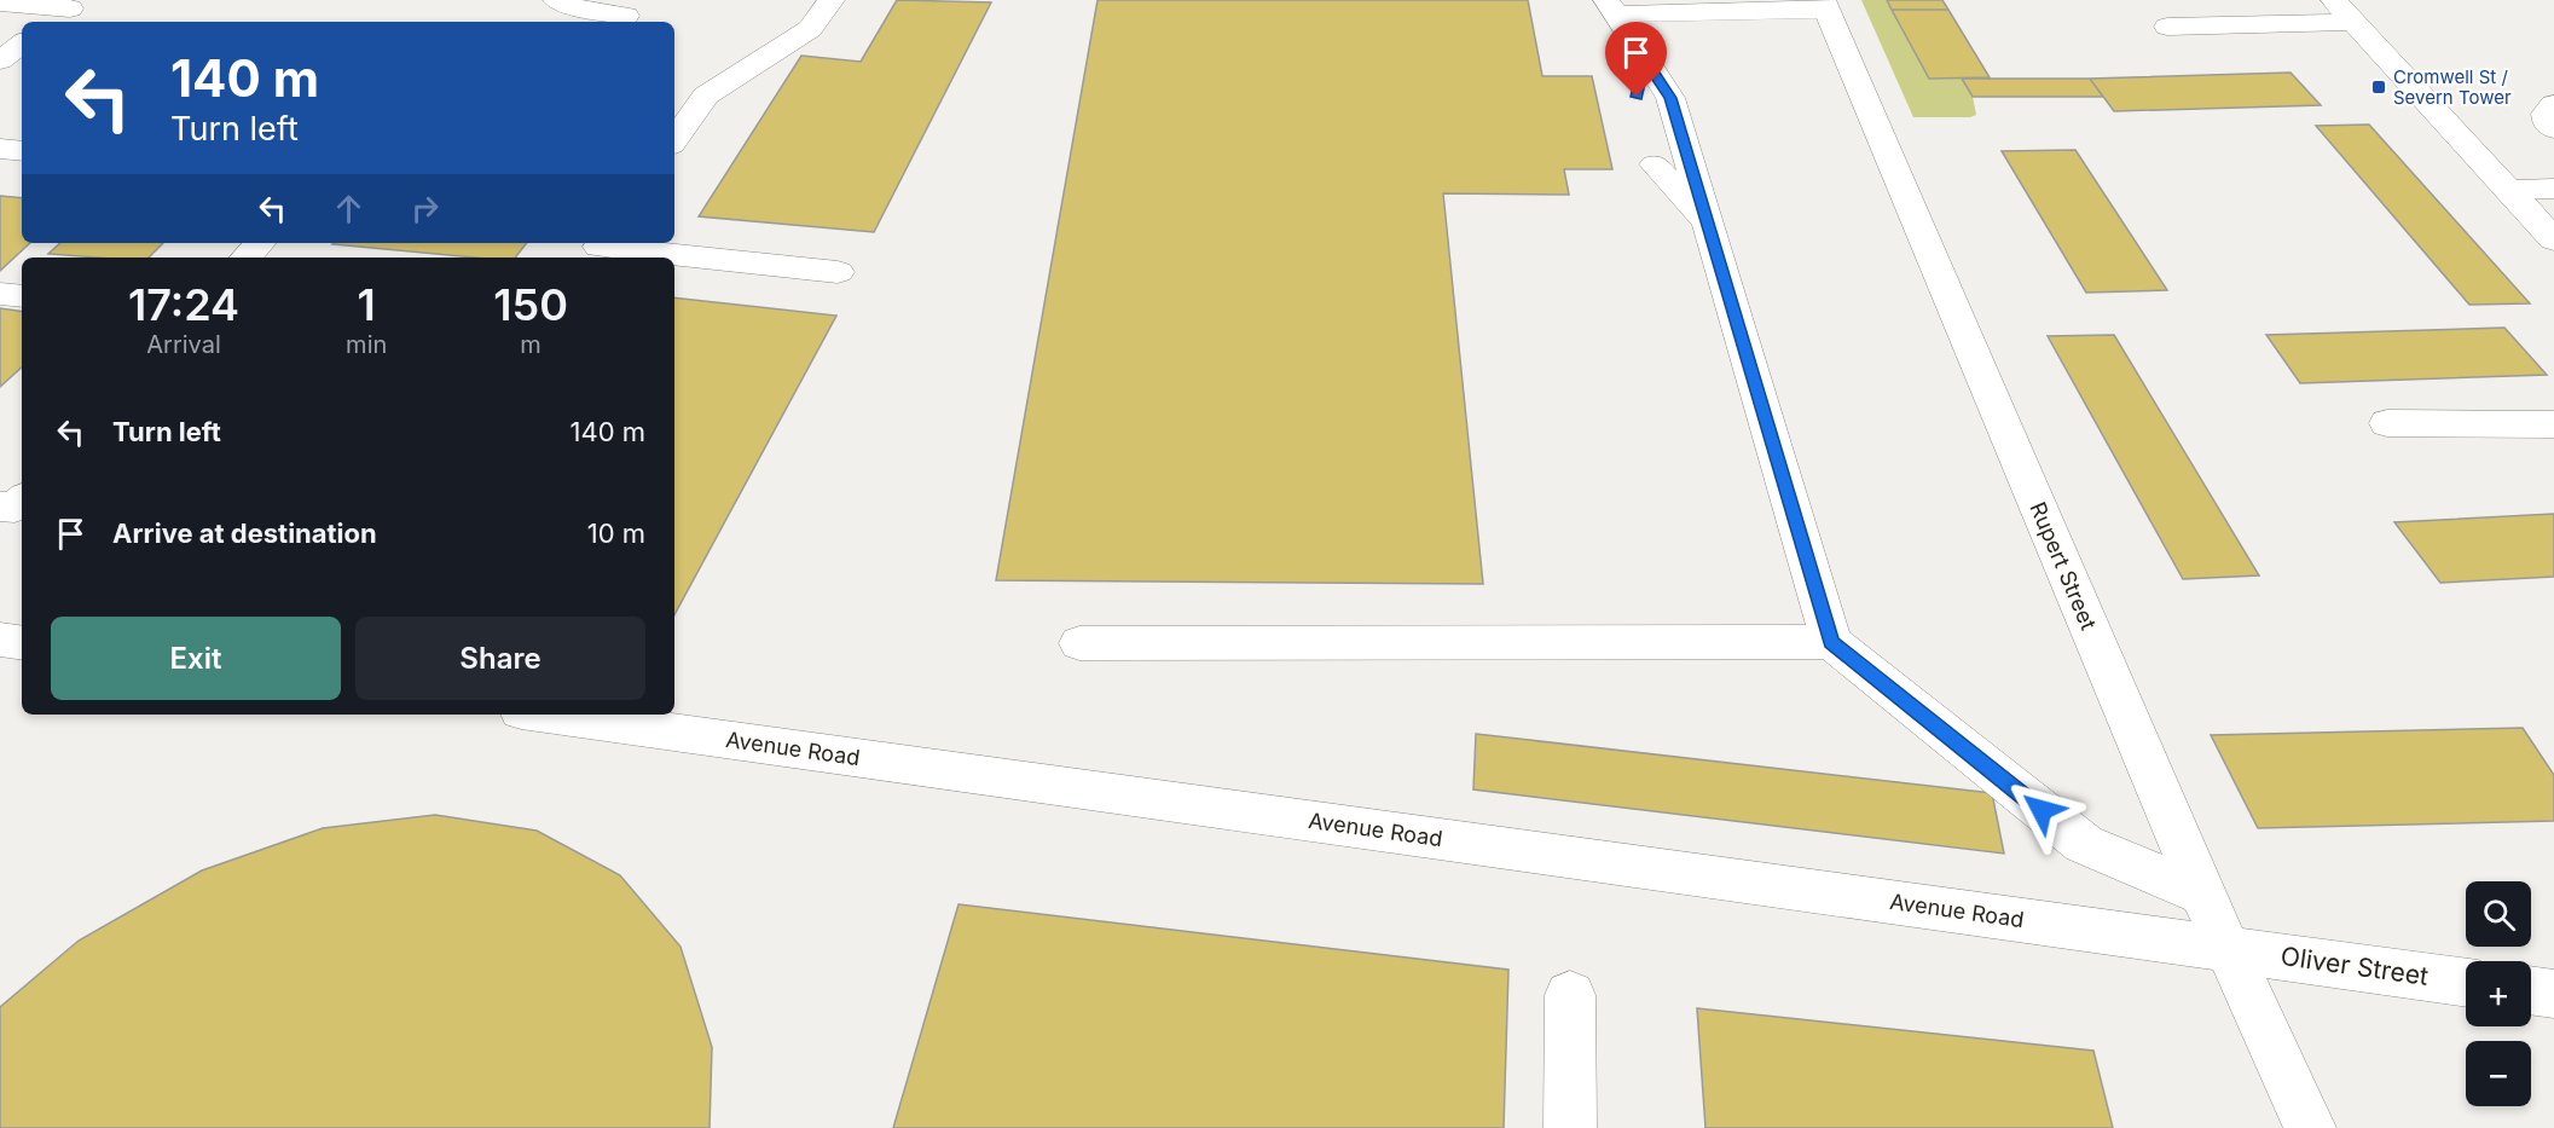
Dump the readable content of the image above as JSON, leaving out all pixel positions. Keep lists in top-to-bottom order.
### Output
{
  "streets": {
    "street": ["Rupert Street", "Avenue Road", "Oliver Street"]
  },
  "crossings": [
    ["Rupert Street", "Avenue Road"],
    ["Rupert Street", "Oliver Street"],
    ["Avenue Road", "Oliver Street"]
  ],
  "places": {
    "transit": ["Cromwell St / Severn Tower"]
  },
  "page": {
    "turn": ["140 m", "Turn left"],
    "eta": [
      "17:24",
      "Arrival",
      "1",
      "min",
      "150",
      "m"
    ],
    "list": [
      {
        "name": "Turn left",
        "value": "140 m"
      },
      {
        "name": "Arrive at destination",
        "value": "10 m"
      }
    ],
    "buttons": ["Exit", "Share"],
    "map_buttons": ["+", "−"]
  }
}
